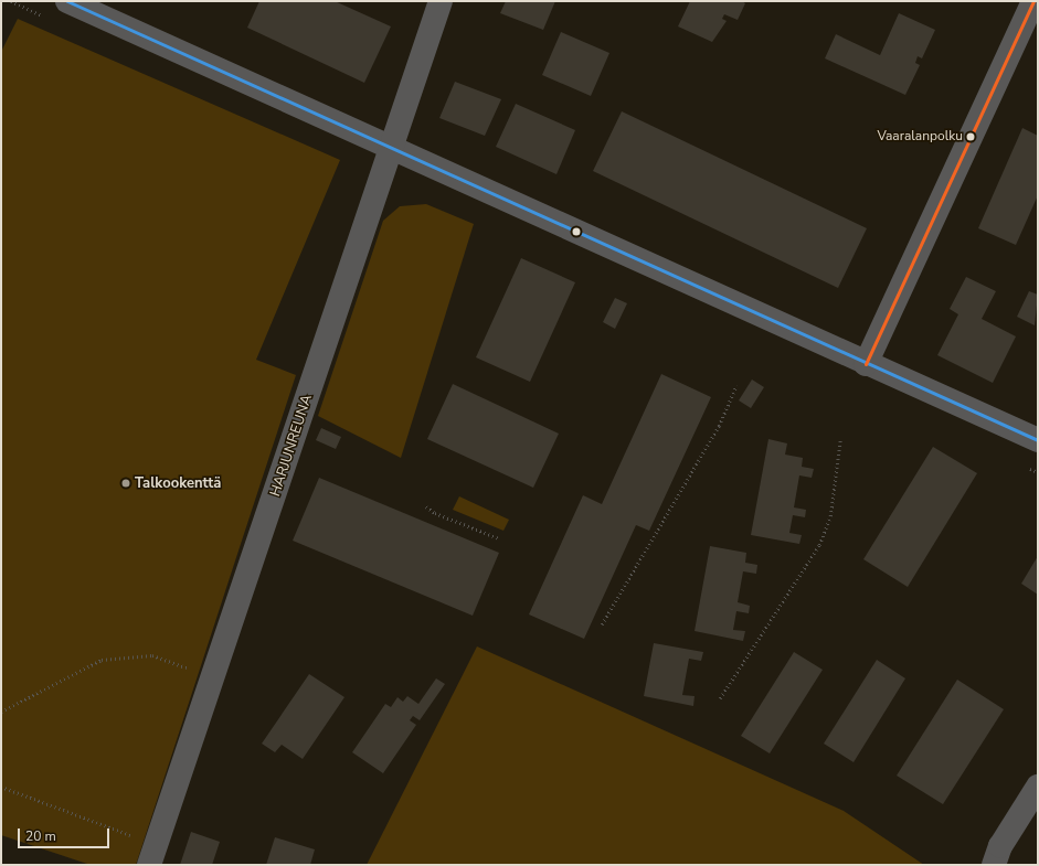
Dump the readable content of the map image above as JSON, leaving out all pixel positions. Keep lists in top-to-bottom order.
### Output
{
  "streets": {
    "street": ["HARJUNREUNA"]
  },
  "places": ["Vaaralanpolku", "Talkookenttä"],
  "scale_bar": "20 m"
}
